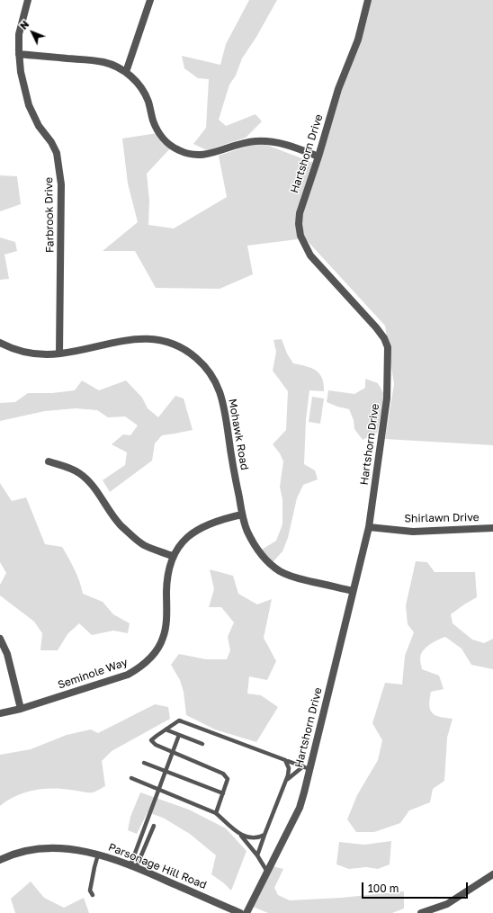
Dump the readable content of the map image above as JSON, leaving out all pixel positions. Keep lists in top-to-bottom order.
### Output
{
  "streets": {
    "street": [
      "Hartshorn Drive",
      "Farbrook Drive",
      "Mohawk Road",
      "Shirlawn Drive",
      "Seminole Way",
      "Parsonage Hill Road"
    ]
  },
  "crossings": [
    ["Hartshorn Drive", "Mohawk Road"],
    ["Hartshorn Drive", "Shirlawn Drive"],
    ["Farbrook Drive", "Mohawk Road"],
    ["Mohawk Road", "Seminole Way"]
  ],
  "scale_bar": "100 m",
  "north": "top left"
}
